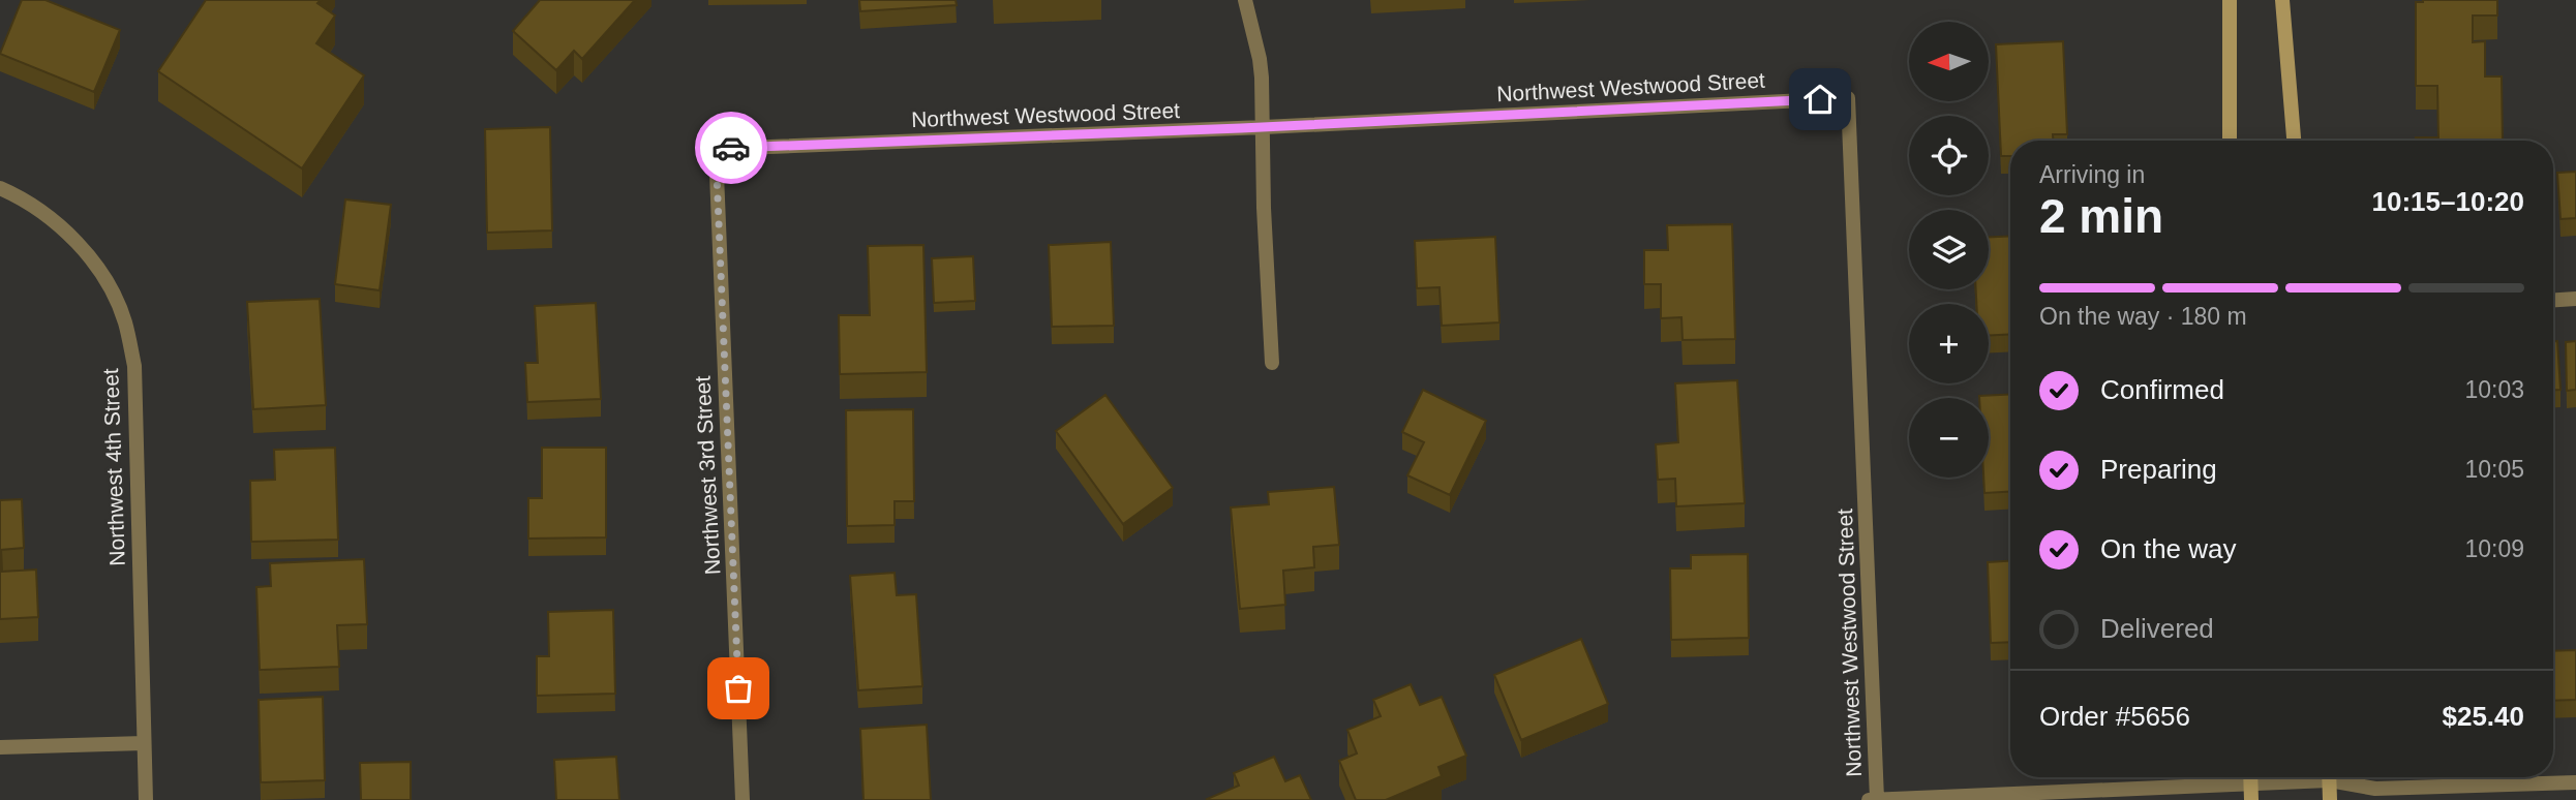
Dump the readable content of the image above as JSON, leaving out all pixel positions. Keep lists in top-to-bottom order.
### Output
{
  "streets": {
    "street": ["Northwest Westwood Street", "Northwest 4th Street", "Northwest 3rd Street"]
  },
  "crossings": [
    ["Northwest Westwood Street", "Northwest 3rd Street"]
  ],
  "north": "left",
  "page": {
    "map_buttons": ["+", "−"],
    "heading": ["2 min", "Arriving in", "10:15–10:20"],
    "panel": ["Order #5656", "$25.40"],
    "bar": "On the way · 180 m",
    "list": [
      ["Confirmed", "10:03"],
      ["Preparing", "10:05"],
      ["On the way", "10:09"],
      "Delivered"
    ]
  }
}
